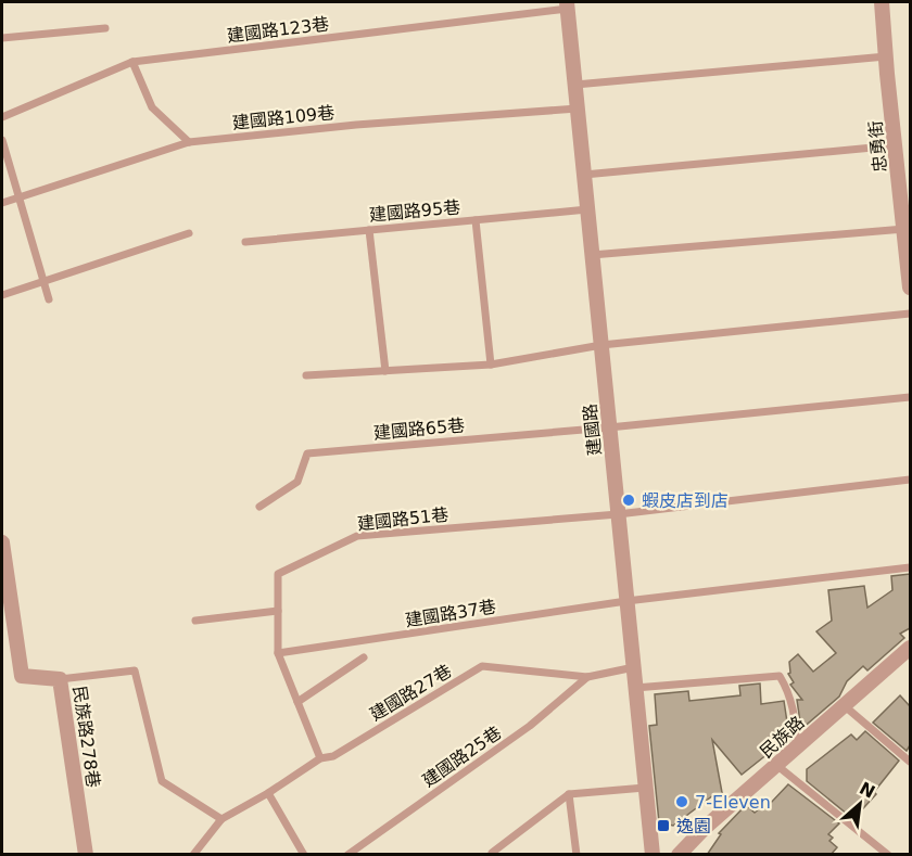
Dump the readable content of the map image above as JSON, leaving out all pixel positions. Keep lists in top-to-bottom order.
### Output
{
  "streets": {
    "street": [
      "忠勇街",
      "建國路",
      "民族路278巷",
      "民族路"
    ],
    "lane": [
      "建國路123巷",
      "建國路109巷",
      "建國路95巷",
      "建國路65巷",
      "建國路51巷",
      "建國路37巷",
      "建國路27巷",
      "建國路25巷"
    ]
  },
  "crossings": [
    ["建國路123巷", "建國路"],
    ["建國路109巷", "建國路"],
    ["建國路95巷", "建國路"],
    ["建國路65巷", "建國路"],
    ["建國路", "建國路51巷"],
    ["建國路", "建國路37巷"],
    ["建國路", "建國路27巷"],
    ["建國路51巷", "建國路37巷"],
    ["建國路27巷", "建國路25巷"]
  ],
  "places": {
    "other": ["蝦皮店到店", "7-Eleven"],
    "transit": ["逸園"]
  },
  "north": "top right"
}
